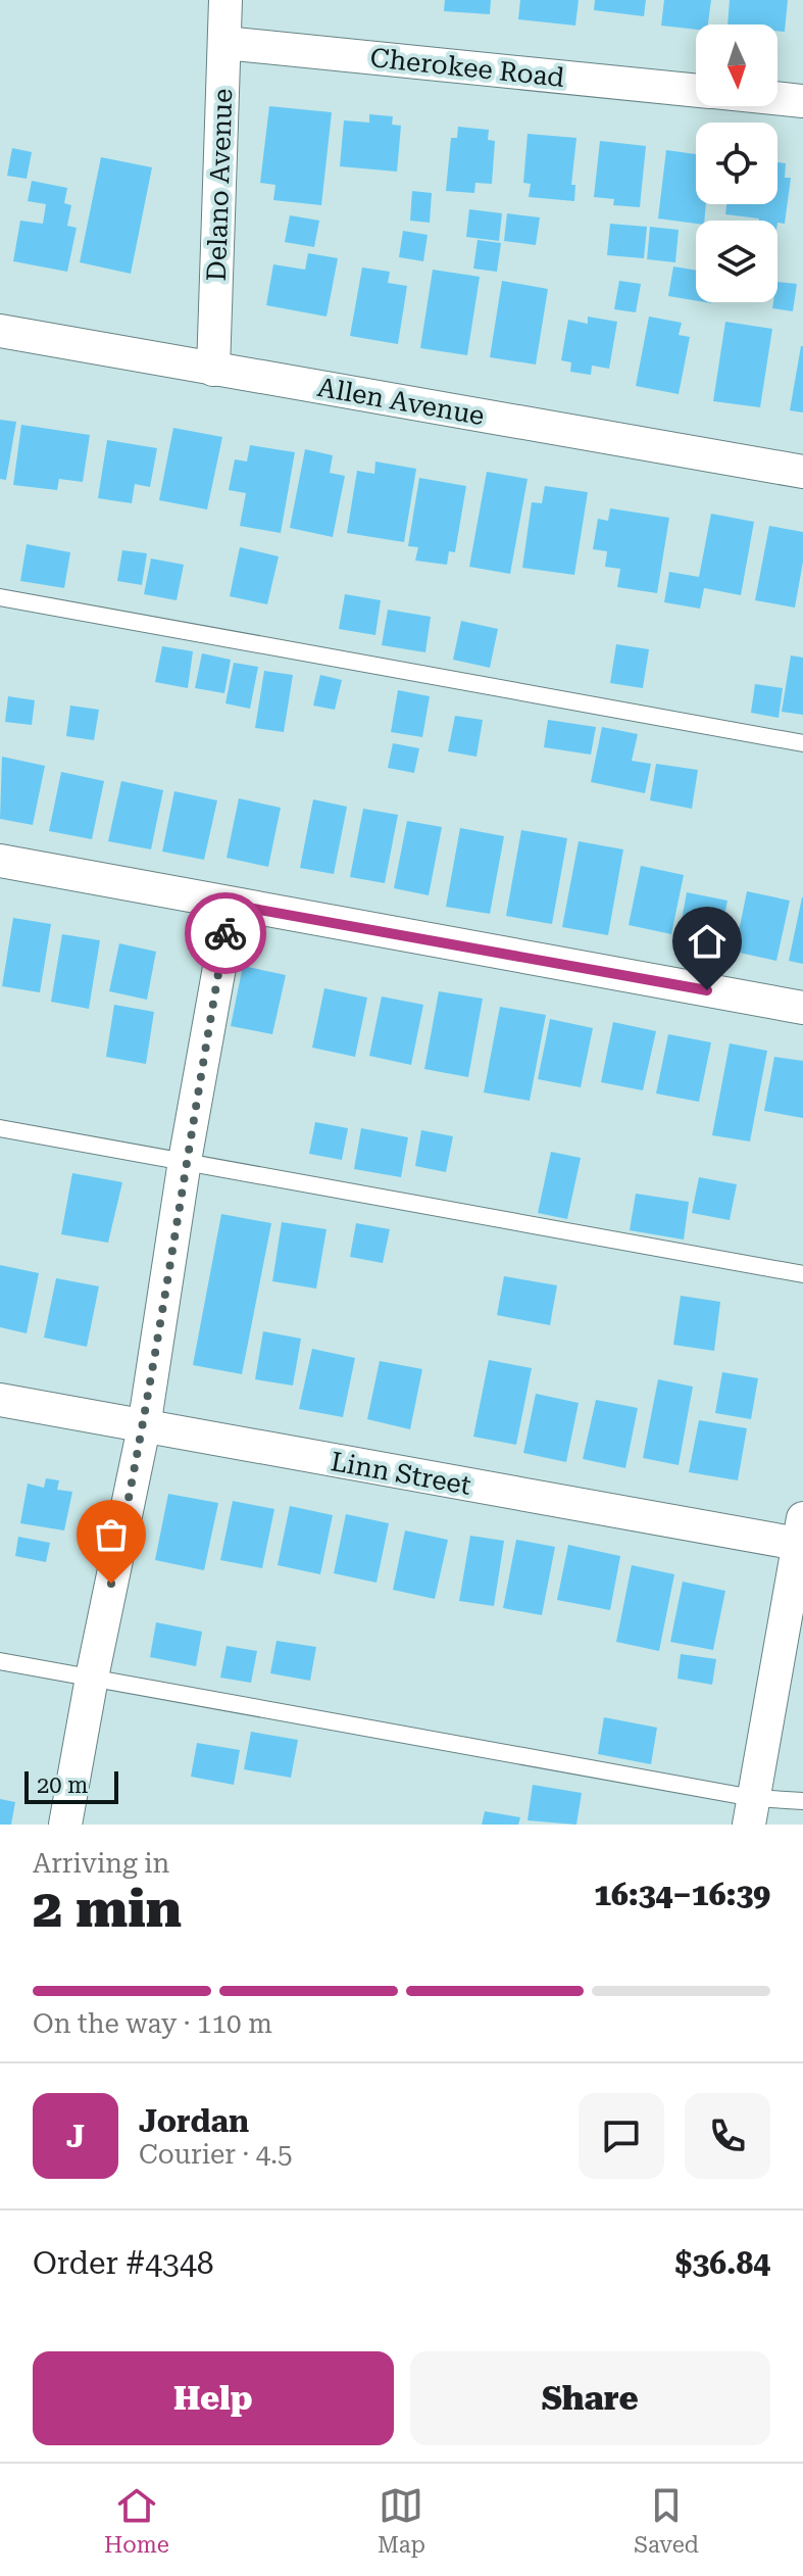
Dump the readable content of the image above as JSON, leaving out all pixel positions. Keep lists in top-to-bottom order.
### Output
{
  "streets": {
    "street": [
      "Cherokee Road",
      "Delano Avenue",
      "Allen Avenue",
      "Linn Street"
    ]
  },
  "crossings": [
    ["Cherokee Road", "Delano Avenue"],
    ["Delano Avenue", "Allen Avenue"]
  ],
  "scale_bar": "20 m",
  "north": "bottom",
  "page": {
    "scale": "20 m",
    "heading": ["2 min", "Arriving in", "16:34–16:39"],
    "panel": [
      "Jordan",
      "Courier · 4.5",
      "Order #4348",
      "$36.84"
    ],
    "bar": "On the way · 110 m",
    "round": "J",
    "buttons": ["Help", "Share"],
    "tabs": ["Home", "Map", "Saved"]
  }
}
